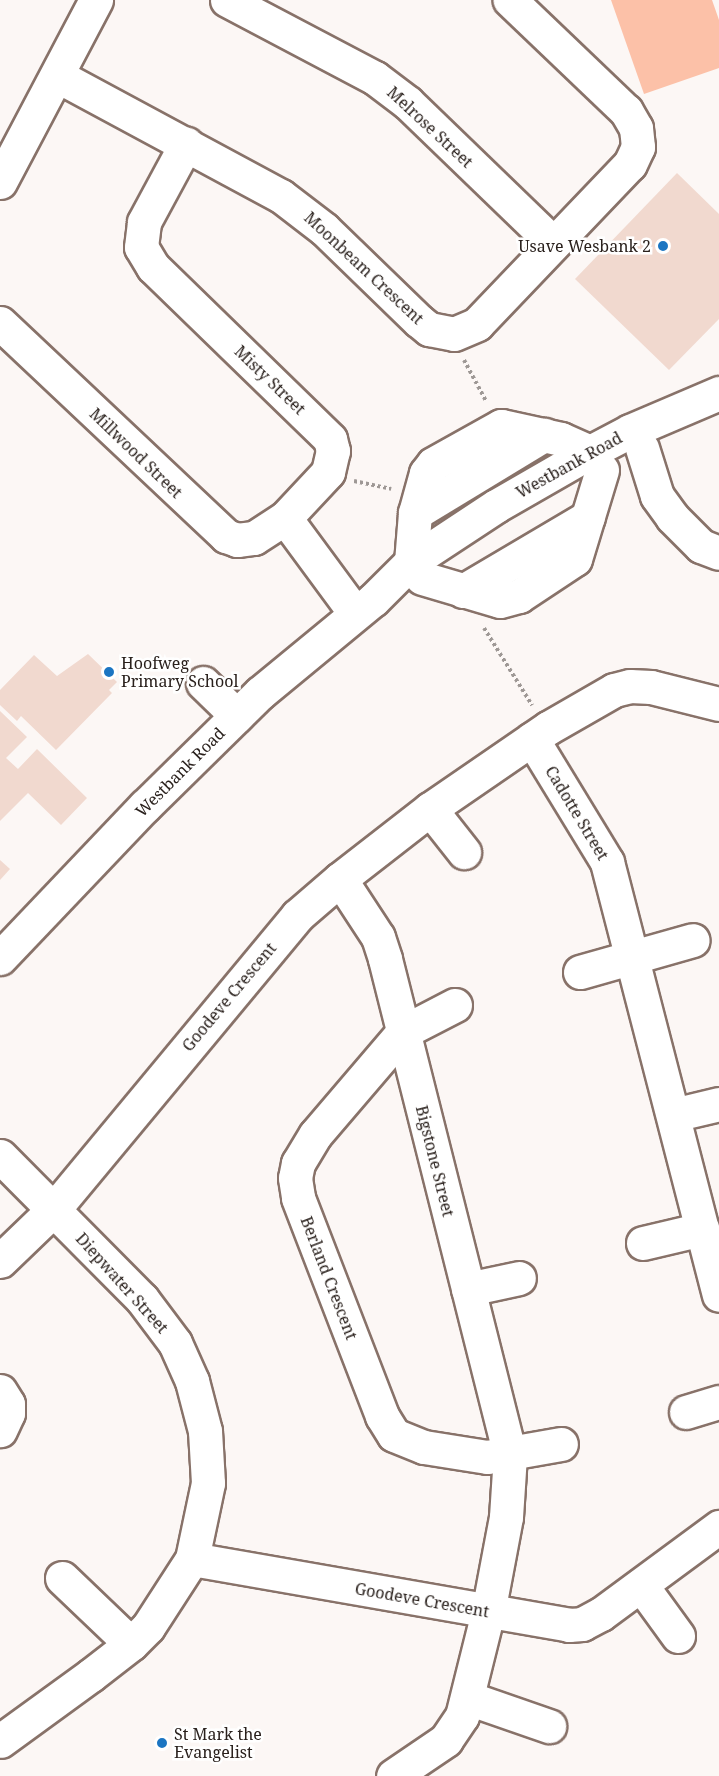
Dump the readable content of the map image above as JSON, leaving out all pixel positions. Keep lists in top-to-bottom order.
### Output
{
  "streets": {
    "street": [
      "Melrose Street",
      "Moonbeam Crescent",
      "Misty Street",
      "Millwood Street",
      "Westbank Road",
      "Cadotte Street",
      "Goodeve Crescent",
      "Bigstone Street",
      "Berland Crescent",
      "Diepwater Street"
    ]
  },
  "crossings": [
    ["Moonbeam Crescent", "Misty Street"],
    ["Cadotte Street", "Goodeve Crescent"],
    ["Goodeve Crescent", "Bigstone Street"],
    ["Goodeve Crescent", "Diepwater Street"],
    ["Bigstone Street", "Berland Crescent"]
  ],
  "places": ["Usave Wesbank 2", "Hoofweg Primary School", "St Mark the Evangelist"]
}
